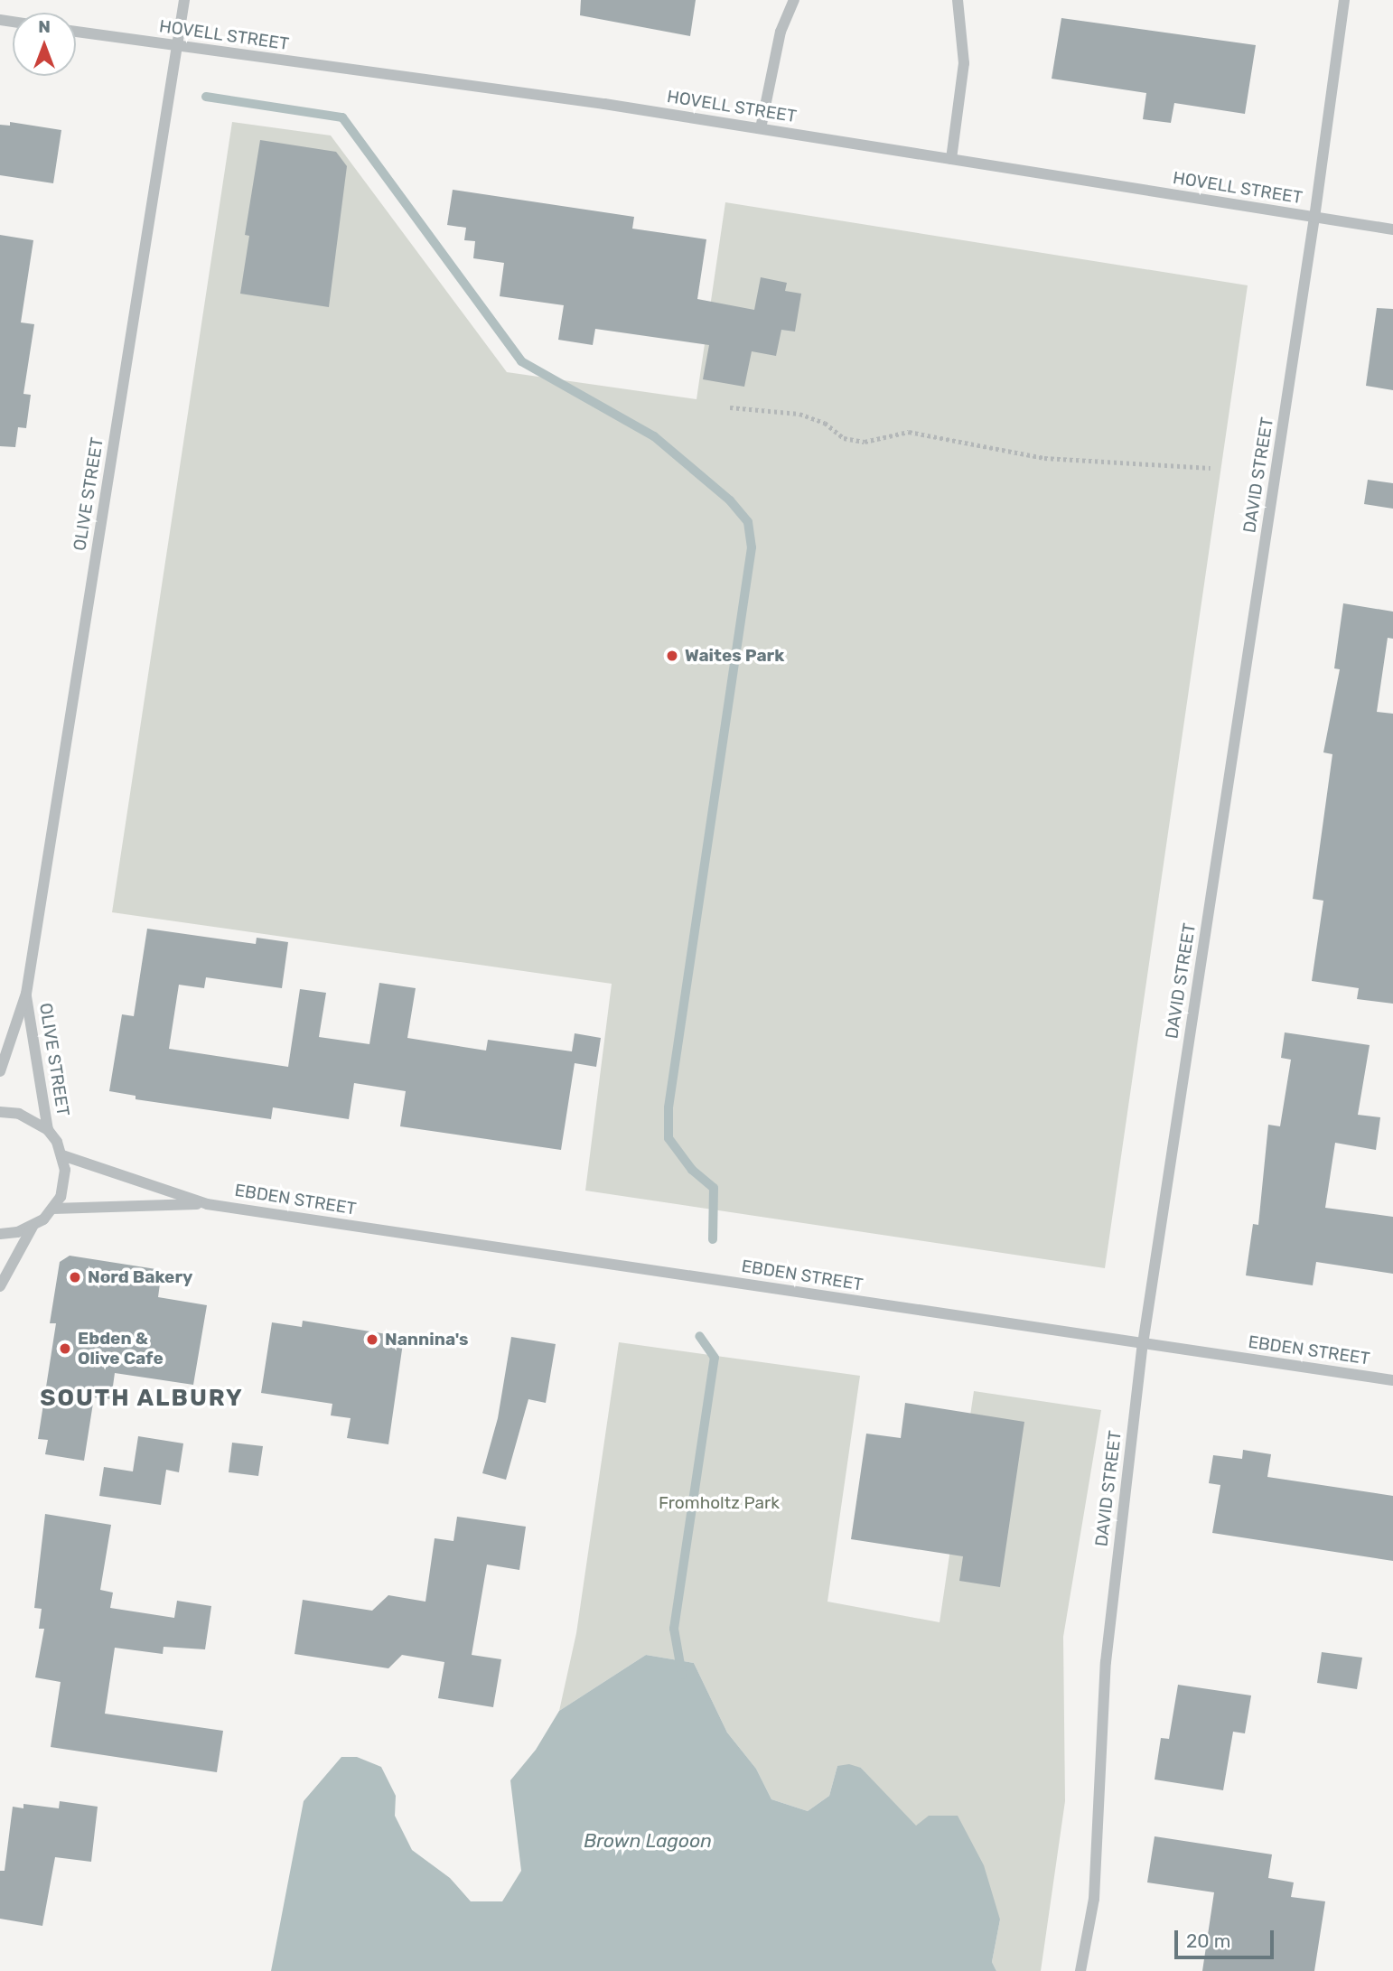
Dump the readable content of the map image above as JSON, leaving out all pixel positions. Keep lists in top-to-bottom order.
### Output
{
  "streets": {
    "street": [
      "HOVELL STREET",
      "DAVID STREET",
      "OLIVE STREET",
      "EBDEN STREET"
    ]
  },
  "crossings": [
    ["HOVELL STREET", "DAVID STREET"],
    ["HOVELL STREET", "OLIVE STREET"],
    ["DAVID STREET", "EBDEN STREET"]
  ],
  "districts": ["SOUTH ALBURY"],
  "water": ["Brown Lagoon"],
  "parks": ["Fromholtz Park"],
  "places": [
    "Waites Park",
    "Nord Bakery",
    "Nannina's",
    "Ebden & Olive Cafe"
  ],
  "scale_bar": "20 m",
  "north": "top"
}
